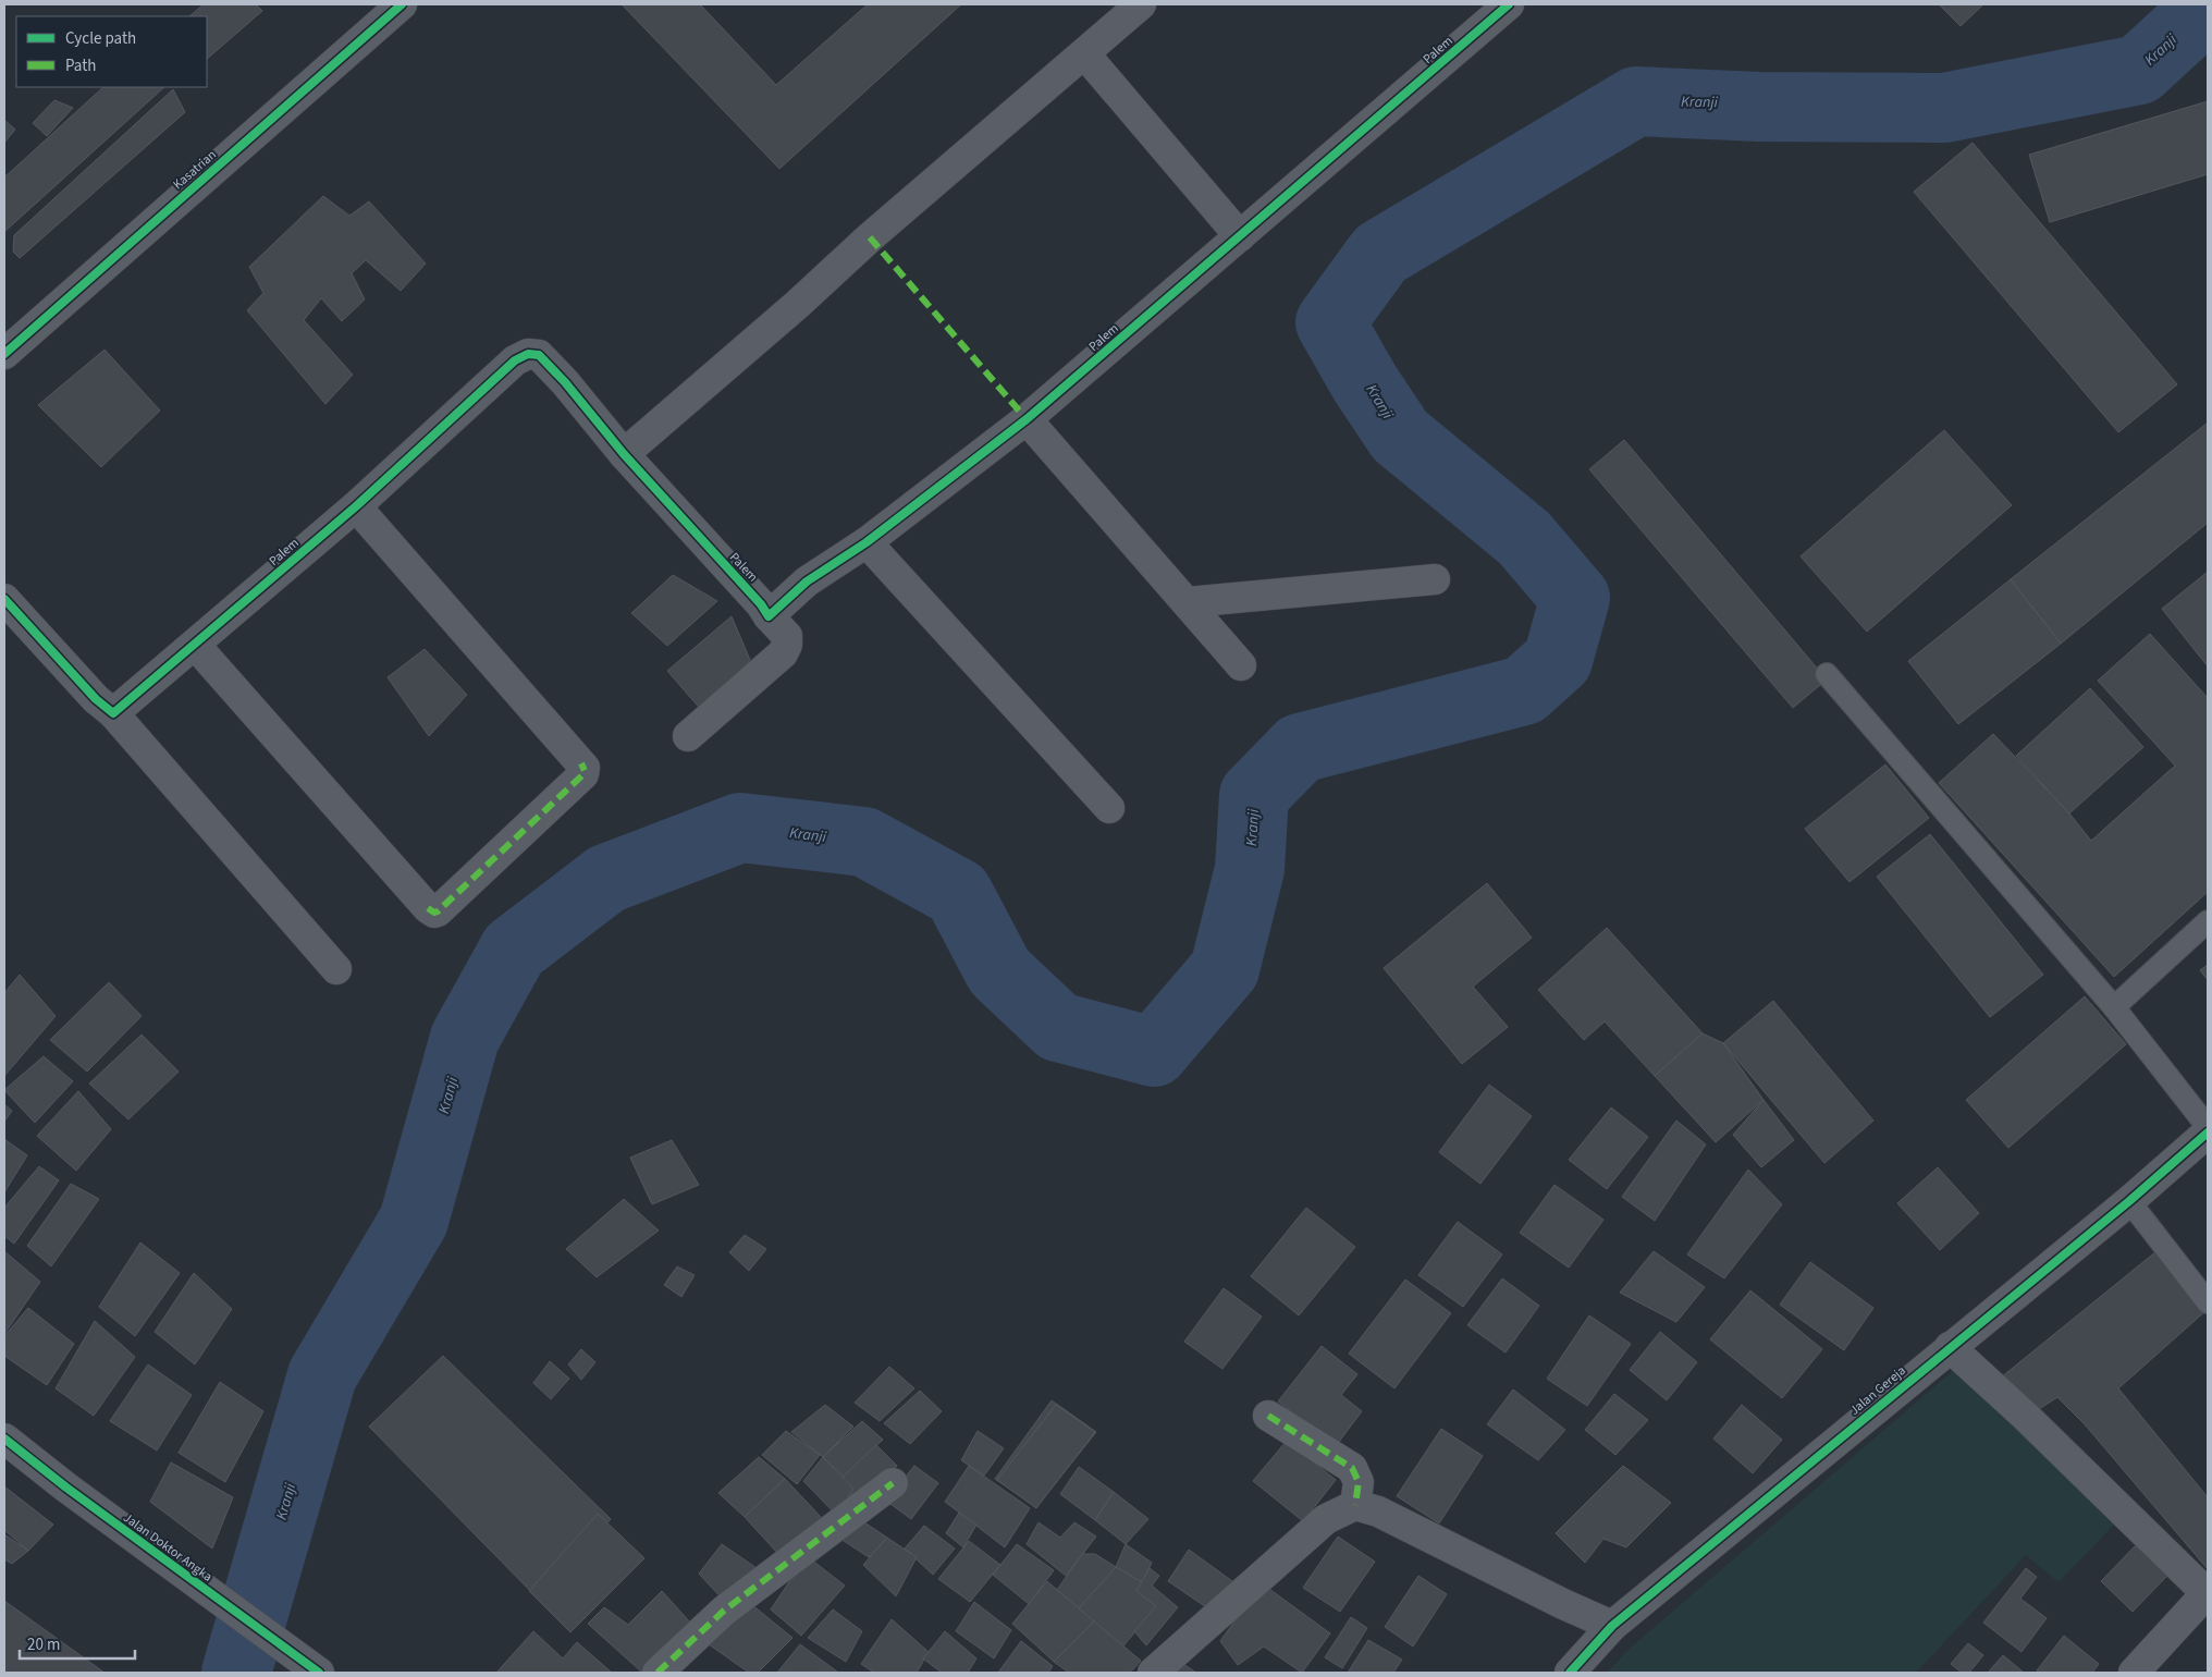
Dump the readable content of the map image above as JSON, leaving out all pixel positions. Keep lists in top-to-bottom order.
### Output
{
  "streets": {
    "street": [
      "Palem",
      "Kasatrian",
      "Jalan Gereja",
      "Jalan Doktor Angka"
    ]
  },
  "water": ["Kranji"],
  "legend": ["Cycle path", "Path"],
  "scale_bar": "20 m"
}
